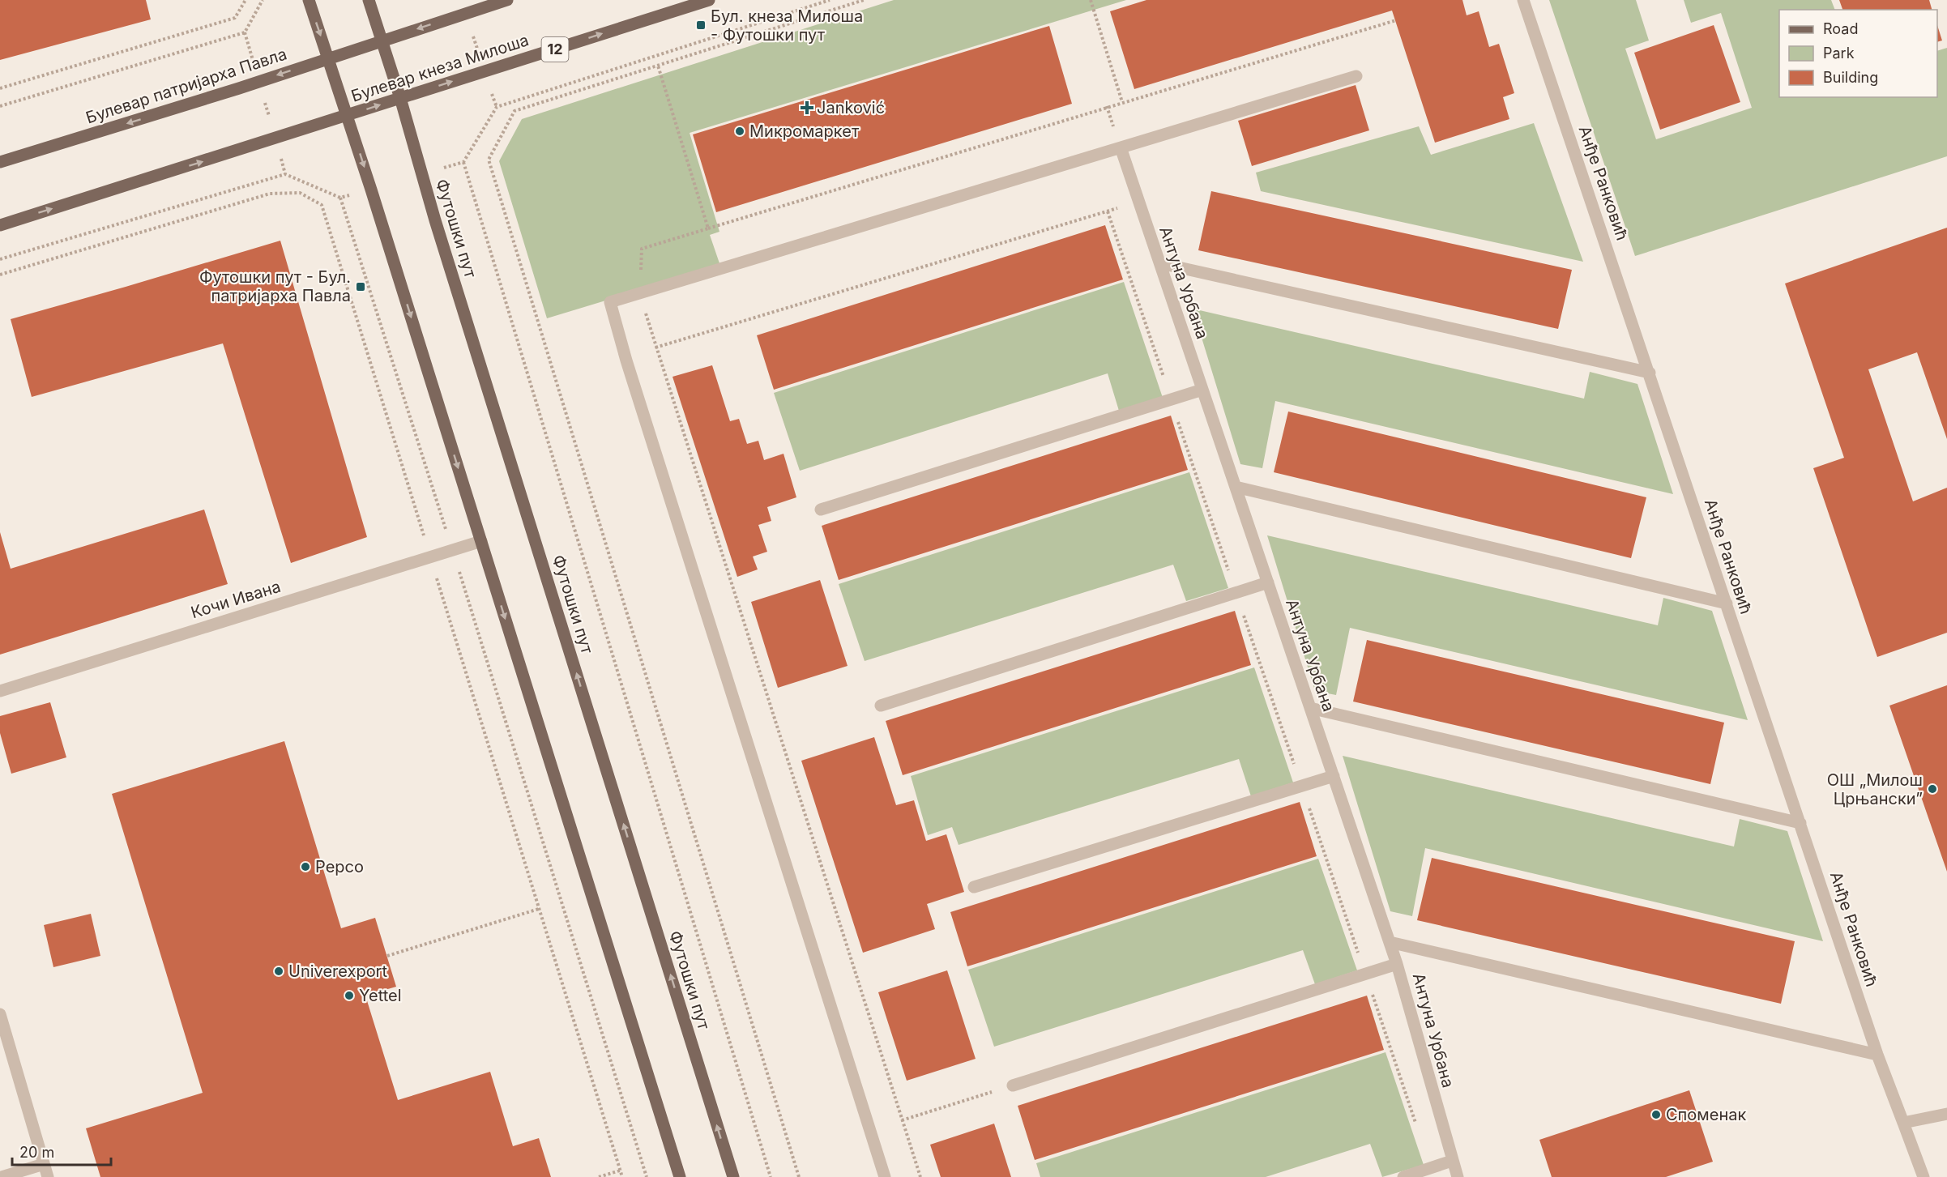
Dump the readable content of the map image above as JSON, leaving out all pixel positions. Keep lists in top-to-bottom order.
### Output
{
  "streets": {
    "main road": [
      "12",
      "Булевар кнеза Милоша",
      "Булевар патријарха Павла",
      "Футошки пут"
    ],
    "street": ["Анђе Ранковић", "Антуна Урбана", "Кочи Ивана"]
  },
  "crossings": [
    ["Булевар кнеза Милоша", "Футошки пут"],
    ["Булевар патријарха Павла", "Футошки пут"]
  ],
  "places": {
    "transit": ["Бул. кнеза Милоша - Футошки пут", "Футошки пут - Бул. патријарха Павла"],
    "health": ["Janković"],
    "other": [
      "Микромаркет",
      "ОШ „Милош Црњански”",
      "Pepco",
      "Univerexport",
      "Yettel",
      "Споменак"
    ]
  },
  "legend": ["Road", "Park", "Building"],
  "scale_bar": "20 m"
}
